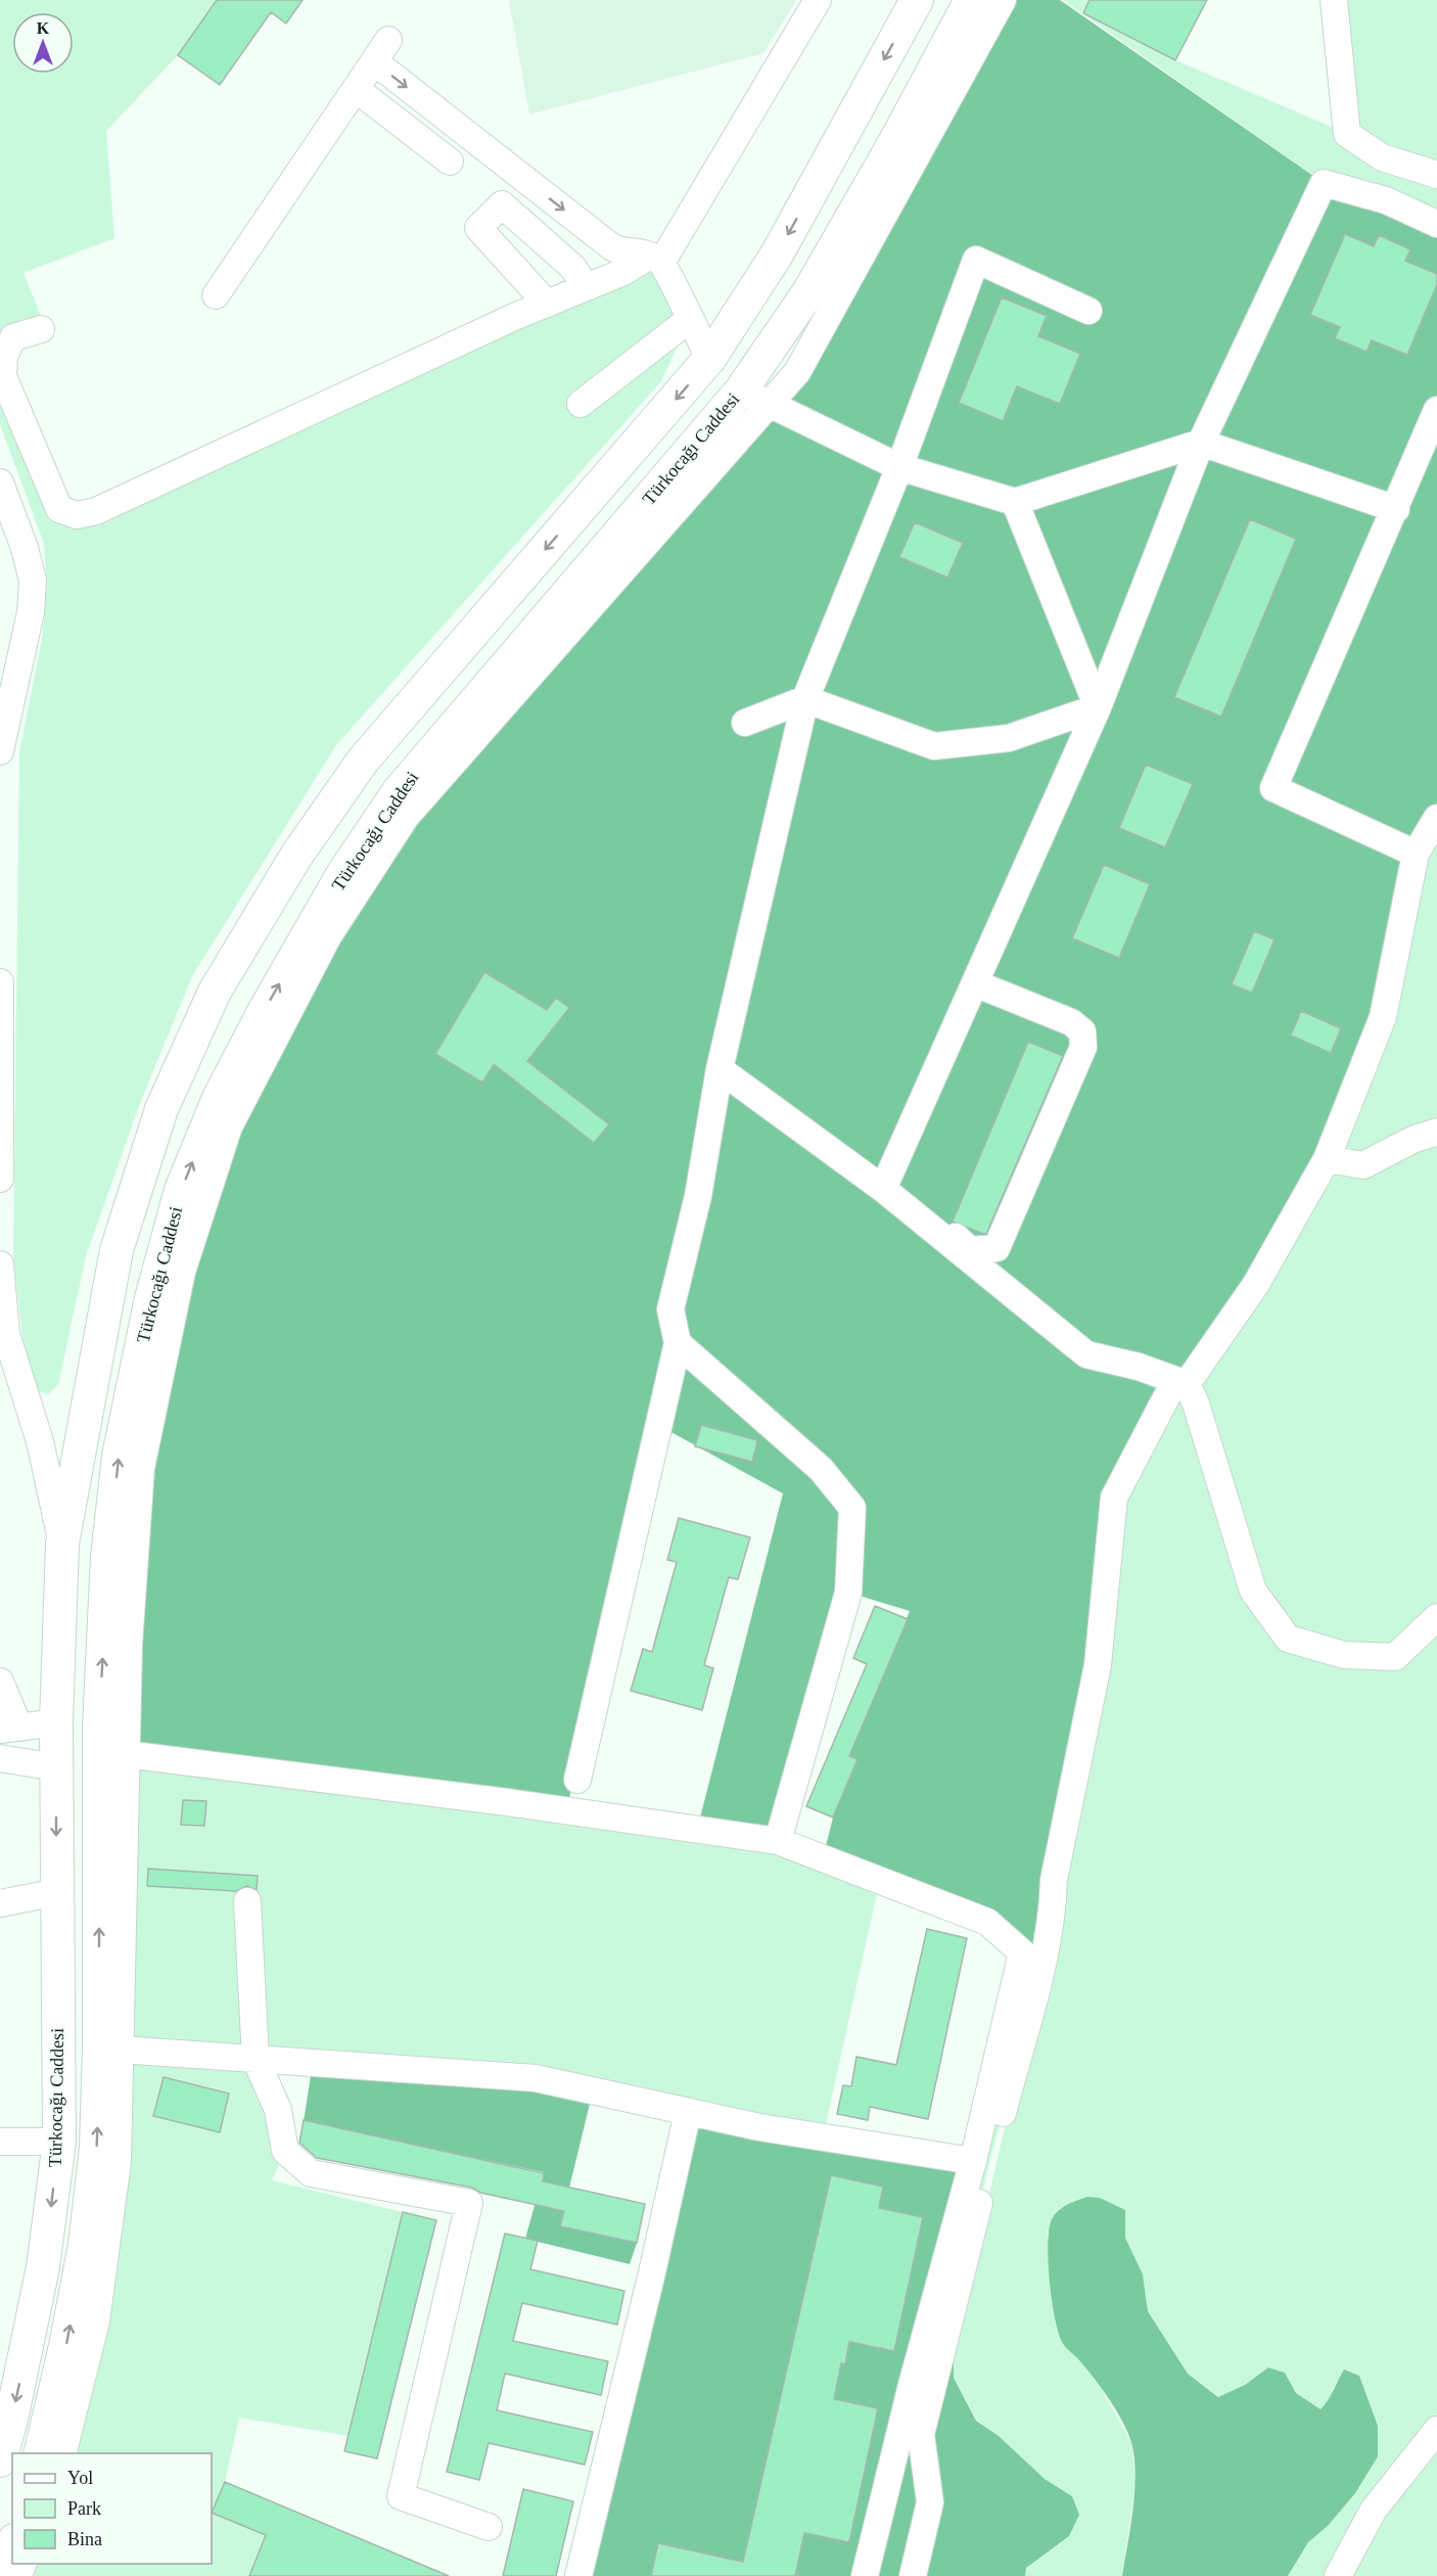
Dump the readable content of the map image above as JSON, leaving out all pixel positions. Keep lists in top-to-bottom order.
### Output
{
  "streets": {
    "main road": ["Türkocağı Caddesi"]
  },
  "legend": ["Yol", "Park", "Bina"],
  "north": "top"
}
